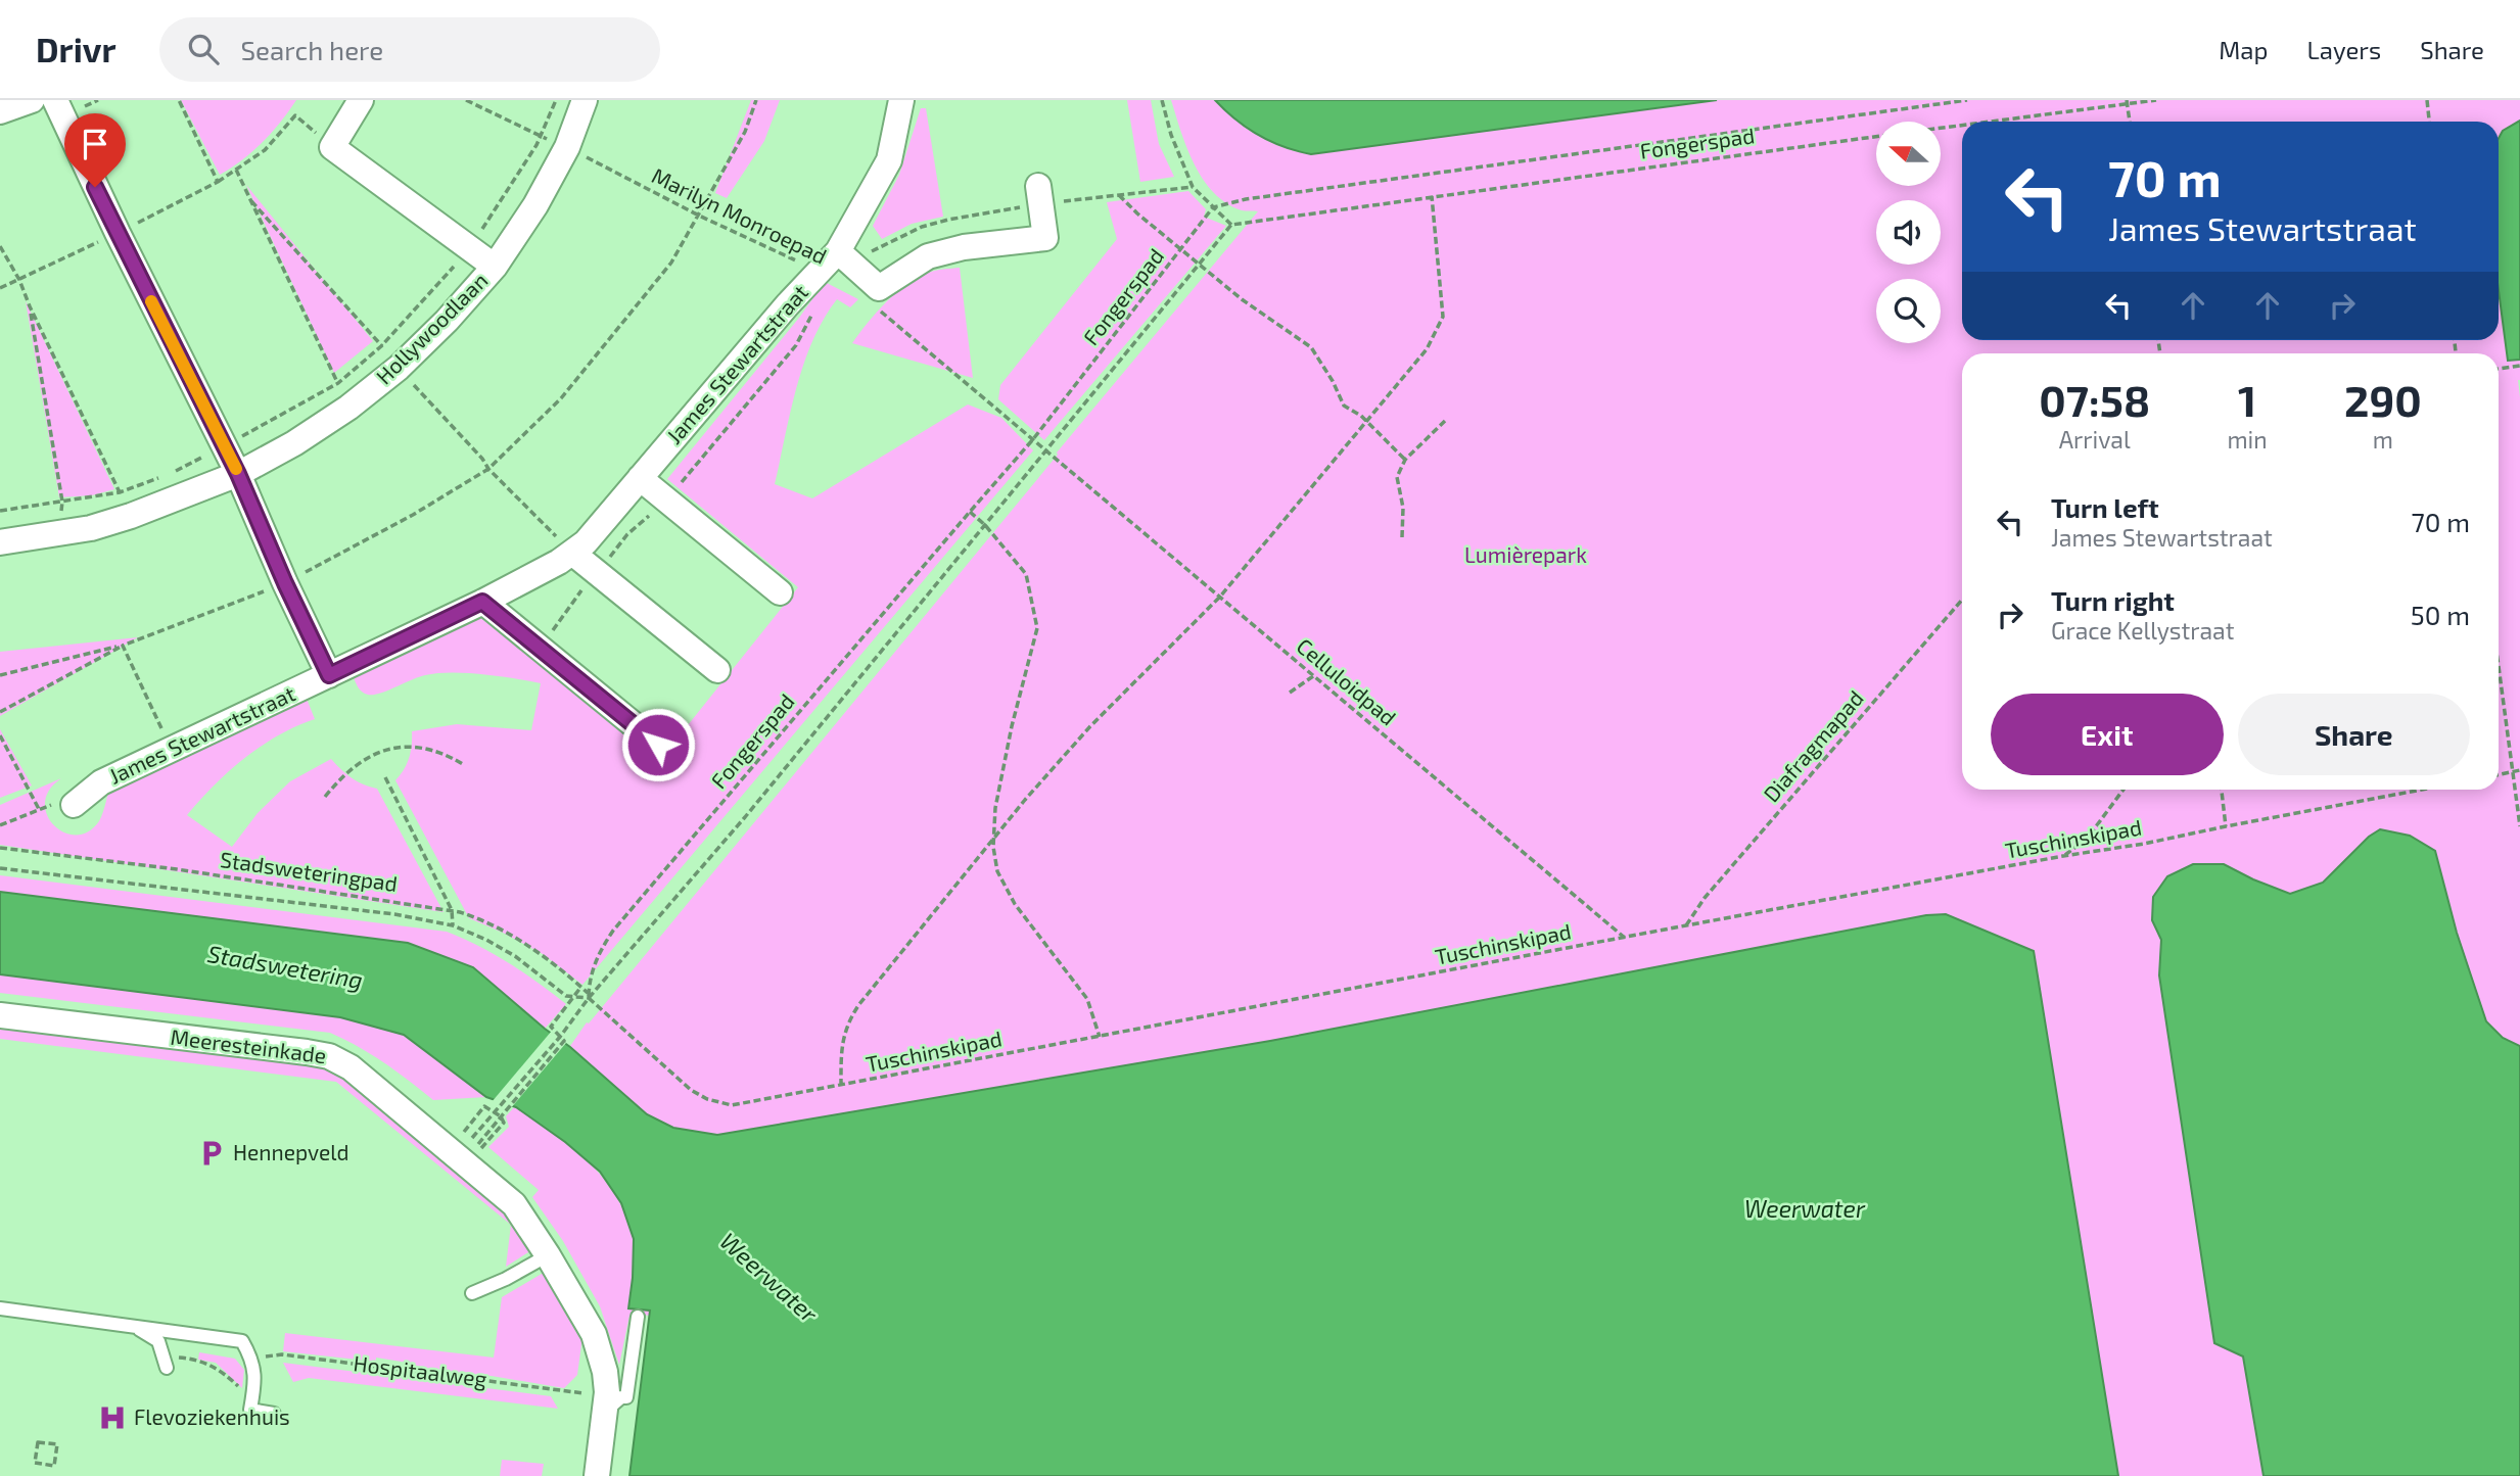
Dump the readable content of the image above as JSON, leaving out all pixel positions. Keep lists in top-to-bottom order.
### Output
{
  "streets": {
    "street": ["Hollywoodlaan", "James Stewartstraat", "Meeresteinkade"],
    "path": [
      "Fongerspad",
      "Marilyn Monroepad",
      "Celluloidpad",
      "Diafragmapad",
      "Tuschinskipad",
      "Stadsweteringpad",
      "Hospitaalweg"
    ]
  },
  "crossings": [
    ["Fongerspad", "Celluloidpad"],
    ["Fongerspad", "Tuschinskipad"],
    ["Fongerspad", "Stadsweteringpad"],
    ["Marilyn Monroepad", "Hollywoodlaan"],
    ["Marilyn Monroepad", "James Stewartstraat"],
    ["Celluloidpad", "Tuschinskipad"],
    ["Diafragmapad", "Tuschinskipad"],
    ["Tuschinskipad", "Stadsweteringpad"]
  ],
  "water": ["Stadswetering", "Weerwater"],
  "parks": ["Lumièrepark"],
  "places": {
    "parking": ["Hennepveld"],
    "hospital": ["Flevoziekenhuis"]
  },
  "north": "left",
  "page": {
    "header": "Drivr",
    "search": "Search here",
    "nav": ["Map", "Layers", "Share"],
    "turn": ["70 m", "James Stewartstraat"],
    "eta": [
      "07:58",
      "Arrival",
      "1",
      "min",
      "290",
      "m"
    ],
    "list": [
      {
        "name": "Turn left",
        "note": "James Stewartstraat",
        "value": "70 m"
      },
      {
        "name": "Turn right",
        "note": "Grace Kellystraat",
        "value": "50 m"
      }
    ],
    "buttons": ["Exit", "Share"]
  }
}
